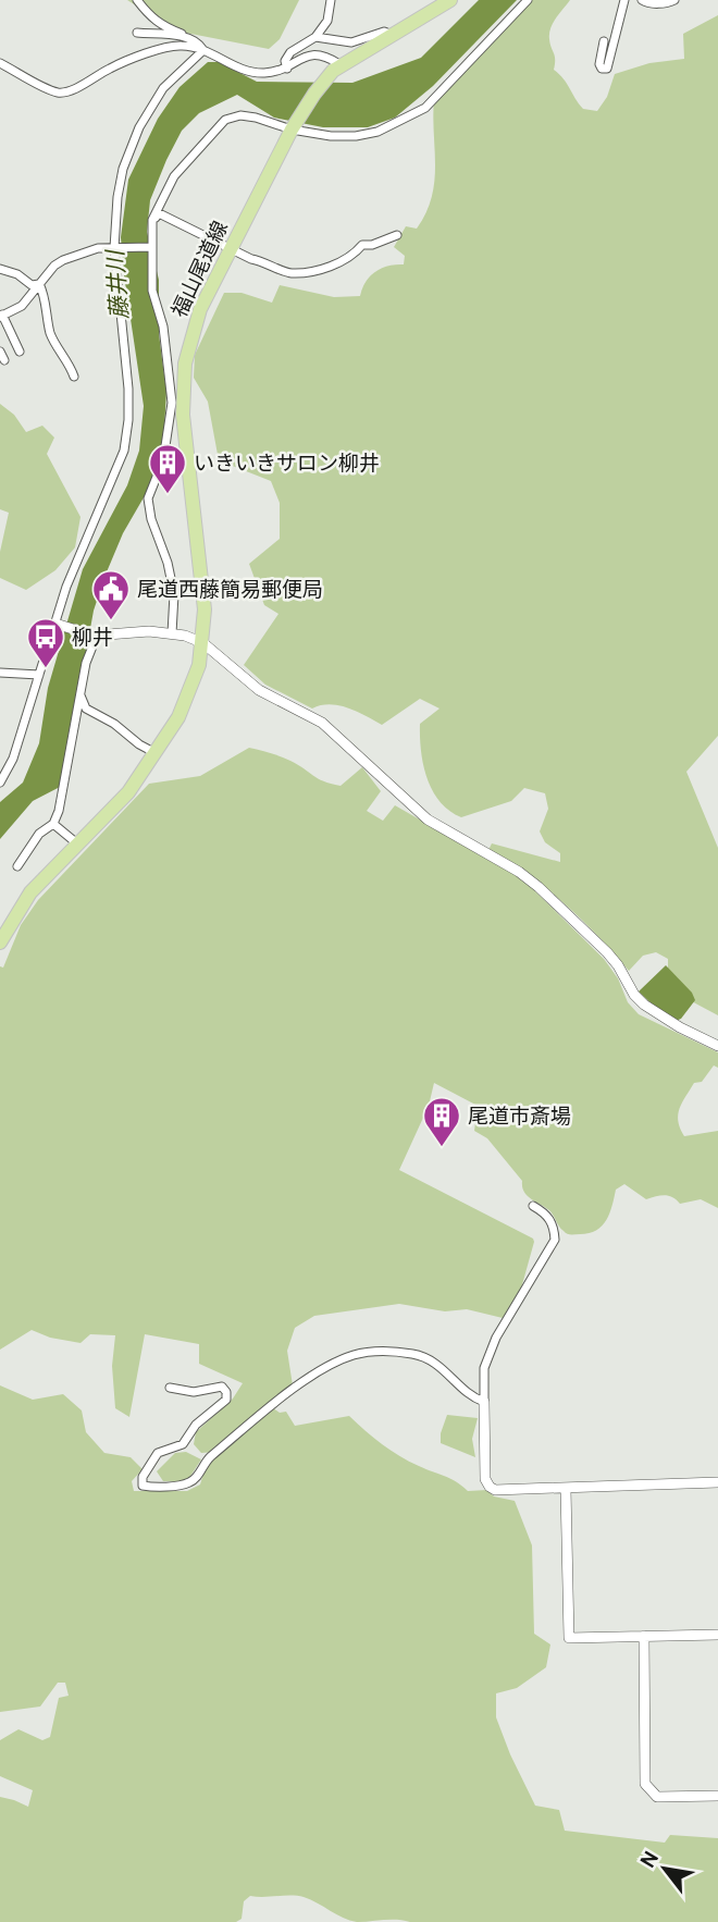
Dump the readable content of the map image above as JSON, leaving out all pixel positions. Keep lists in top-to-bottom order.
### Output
{
  "streets": {
    "main road": ["福山尾道線"]
  },
  "water": ["藤井川"],
  "places": {
    "building": ["いきいきサロン柳井", "尾道市斎場"],
    "public building": ["尾道西藤簡易郵便局"],
    "bus stop": ["柳井"]
  },
  "north": "top left"
}
